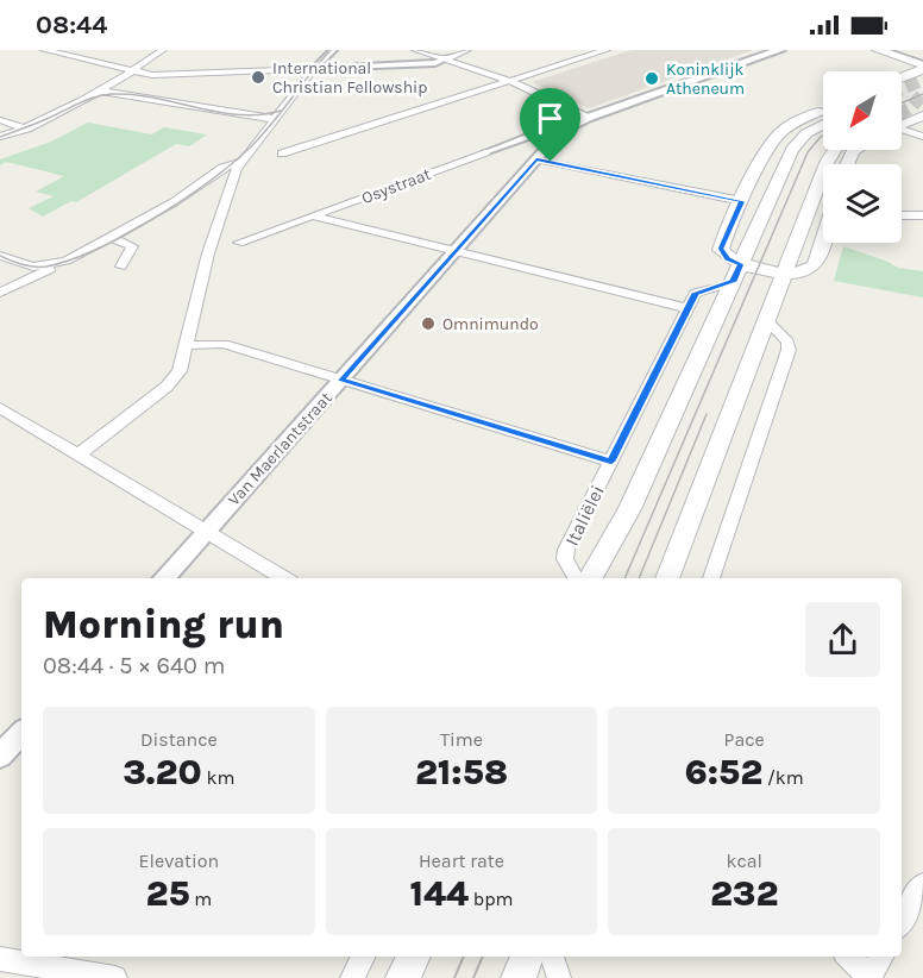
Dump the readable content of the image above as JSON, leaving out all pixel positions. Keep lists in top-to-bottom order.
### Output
{
  "streets": {
    "main road": ["Italiëlei"],
    "street": ["Osystraat", "Van Maerlantstraat"]
  },
  "crossings": [
    ["Osystraat", "Van Maerlantstraat"]
  ],
  "places": ["International Christian Fellowship", "Koninklijk Atheneum", "Omnimundo"],
  "north": "bottom left",
  "page": {
    "status": "08:44",
    "heading": ["Morning run", "08:44 · 5 × 640 m"],
    "stats": [
      ["Distance", "3.20 km"],
      ["Time", "21:58"],
      ["Pace", "6:52 /km"],
      ["Elevation", "25 m"],
      ["Heart rate", "144 bpm"],
      ["kcal", "232"]
    ]
  }
}
